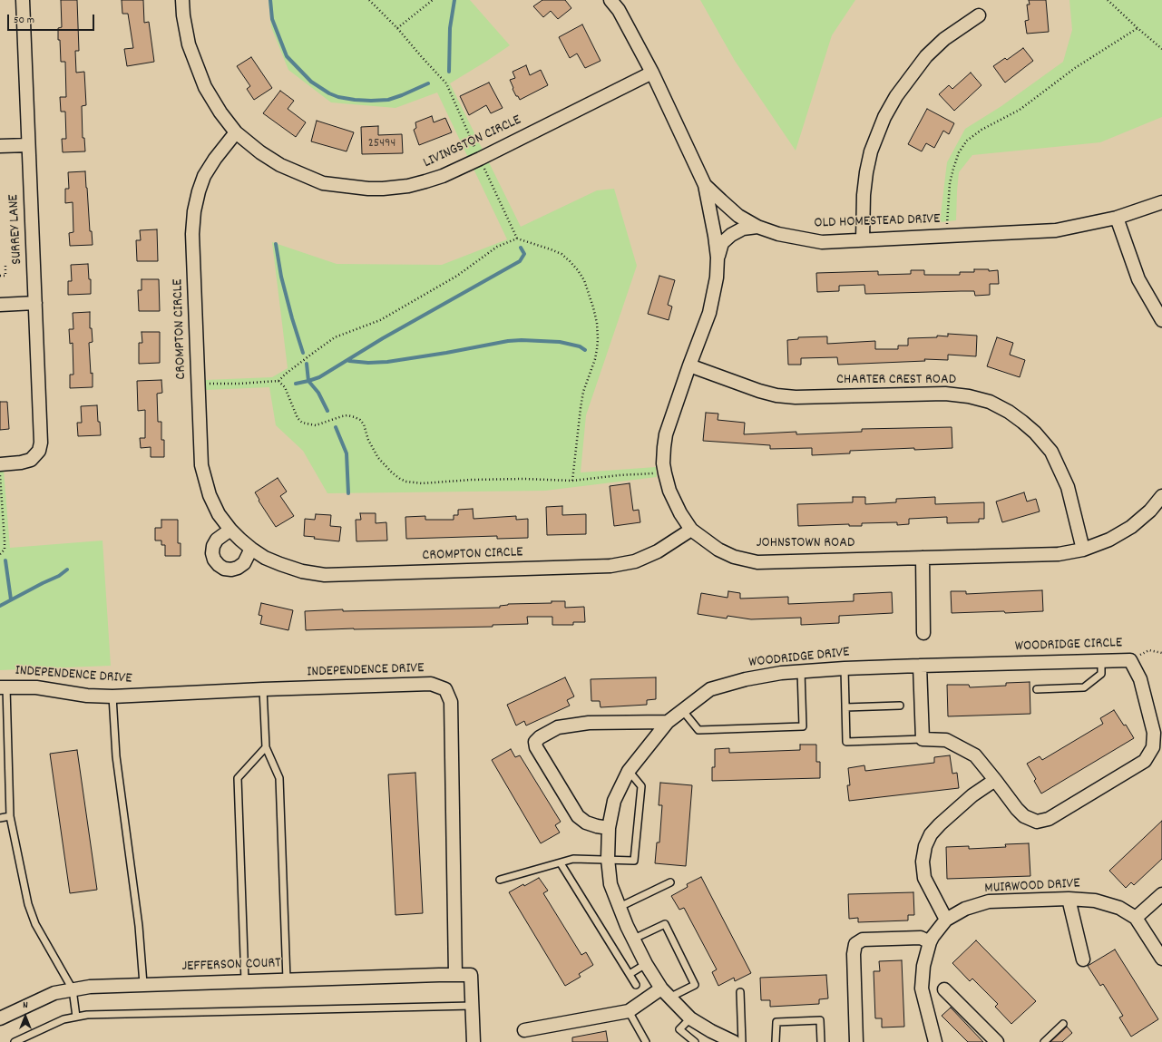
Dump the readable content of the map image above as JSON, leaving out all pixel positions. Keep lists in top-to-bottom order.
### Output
{
  "streets": {
    "street": [
      "LIVINGSTON CIRCLE",
      "OLD HOMESTEAD DRIVE",
      "SURREY LANE",
      "CROMPTON CIRCLE",
      "CHARTER CREST ROAD",
      "JOHNSTOWN ROAD",
      "WOODRIDGE CIRCLE",
      "WOODRIDGE DRIVE",
      "INDEPENDENCE DRIVE",
      "MUIRWOOD DRIVE",
      "JEFFERSON COURT"
    ]
  },
  "crossings": [
    ["LIVINGSTON CIRCLE", "OLD HOMESTEAD DRIVE"],
    ["LIVINGSTON CIRCLE", "CROMPTON CIRCLE"],
    ["OLD HOMESTEAD DRIVE", "JOHNSTOWN ROAD"],
    ["CROMPTON CIRCLE", "JOHNSTOWN ROAD"],
    ["CHARTER CREST ROAD", "JOHNSTOWN ROAD"],
    ["WOODRIDGE CIRCLE", "WOODRIDGE DRIVE"],
    ["INDEPENDENCE DRIVE", "JEFFERSON COURT"]
  ],
  "house_numbers": ["25494"],
  "scale_bar": "50 m",
  "north": "top"
}
